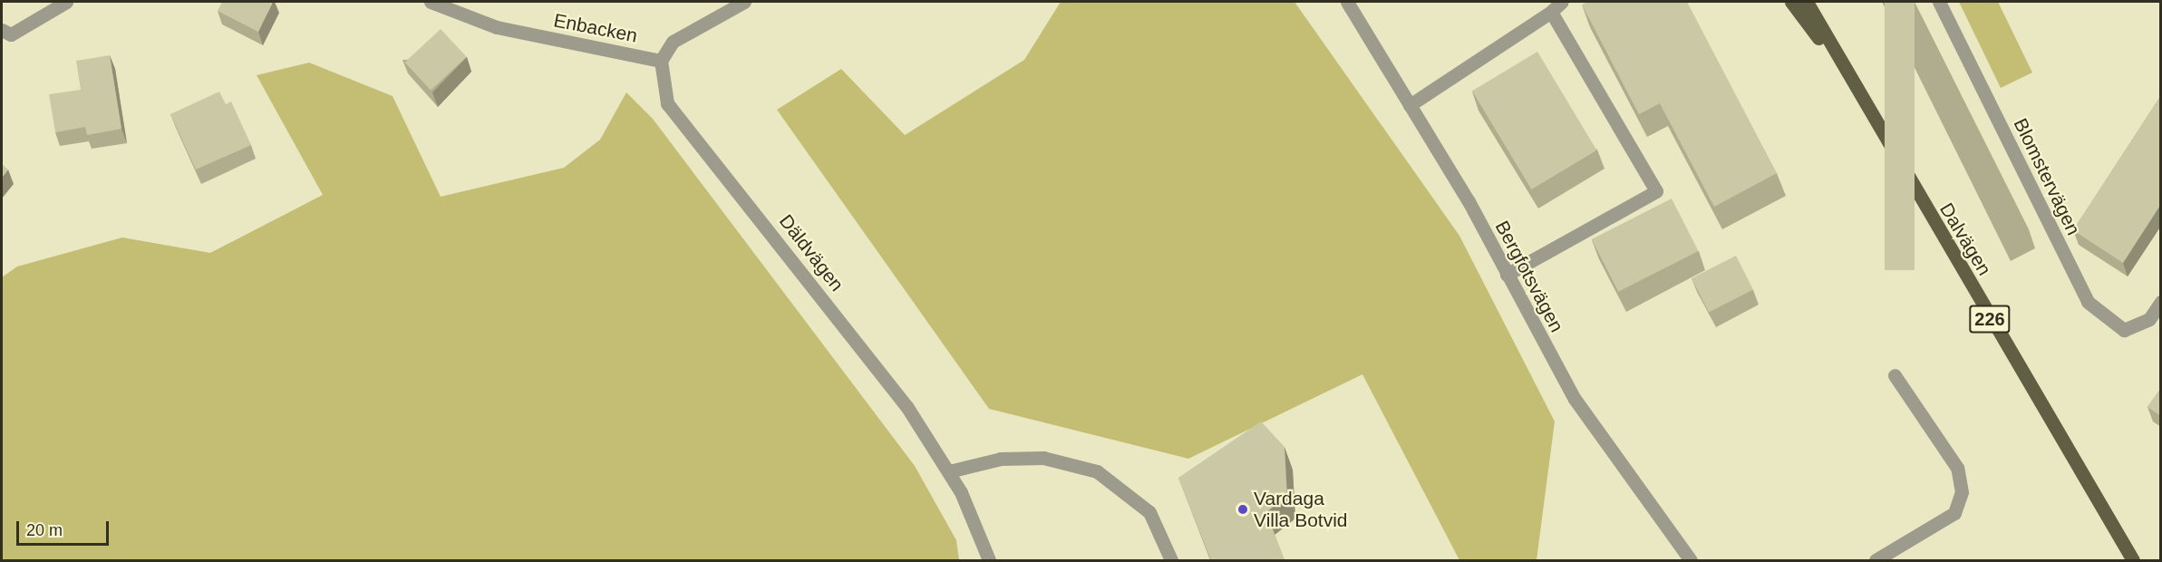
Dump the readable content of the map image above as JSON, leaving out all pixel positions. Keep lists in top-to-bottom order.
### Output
{
  "streets": {
    "main road": ["Dalvägen", "226"],
    "street": [
      "Enbacken",
      "Blomstervägen",
      "Däldvägen",
      "Bergfotsvägen"
    ]
  },
  "crossings": [
    ["Enbacken", "Däldvägen"]
  ],
  "places": ["Vardaga Villa Botvid"],
  "scale_bar": "20 m"
}
